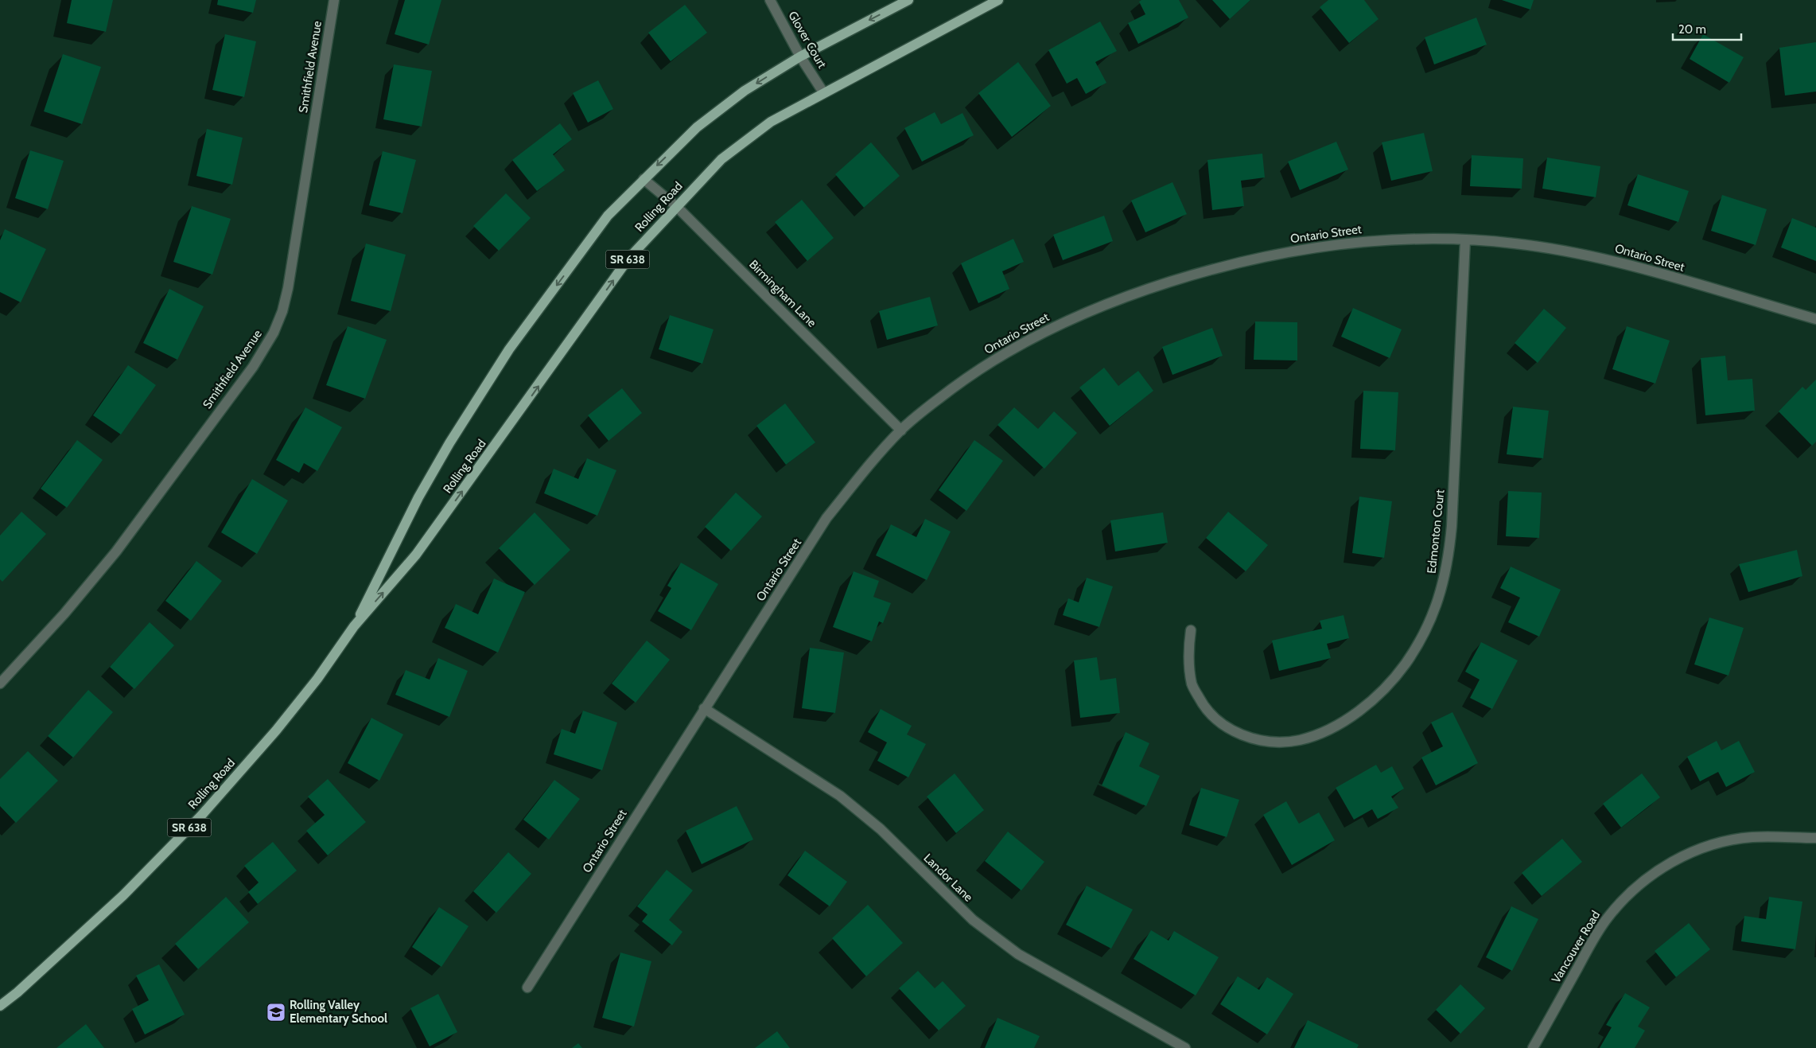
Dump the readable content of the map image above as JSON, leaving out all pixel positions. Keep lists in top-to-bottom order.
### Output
{
  "streets": {
    "main road": ["Rolling Road", "SR 638"],
    "street": [
      "Glover Court",
      "Smithfield Avenue",
      "Ontario Street",
      "Birmingham Lane",
      "Edmonton Court",
      "Landor Lane",
      "Vancouver Road"
    ]
  },
  "crossings": [
    ["Glover Court", "Rolling Road"],
    ["Rolling Road", "Birmingham Lane"],
    ["Ontario Street", "Birmingham Lane"],
    ["Ontario Street", "Edmonton Court"],
    ["Ontario Street", "Landor Lane"]
  ],
  "places": {
    "school or university": ["Rolling Valley Elementary School"]
  },
  "scale_bar": "20 m"
}
